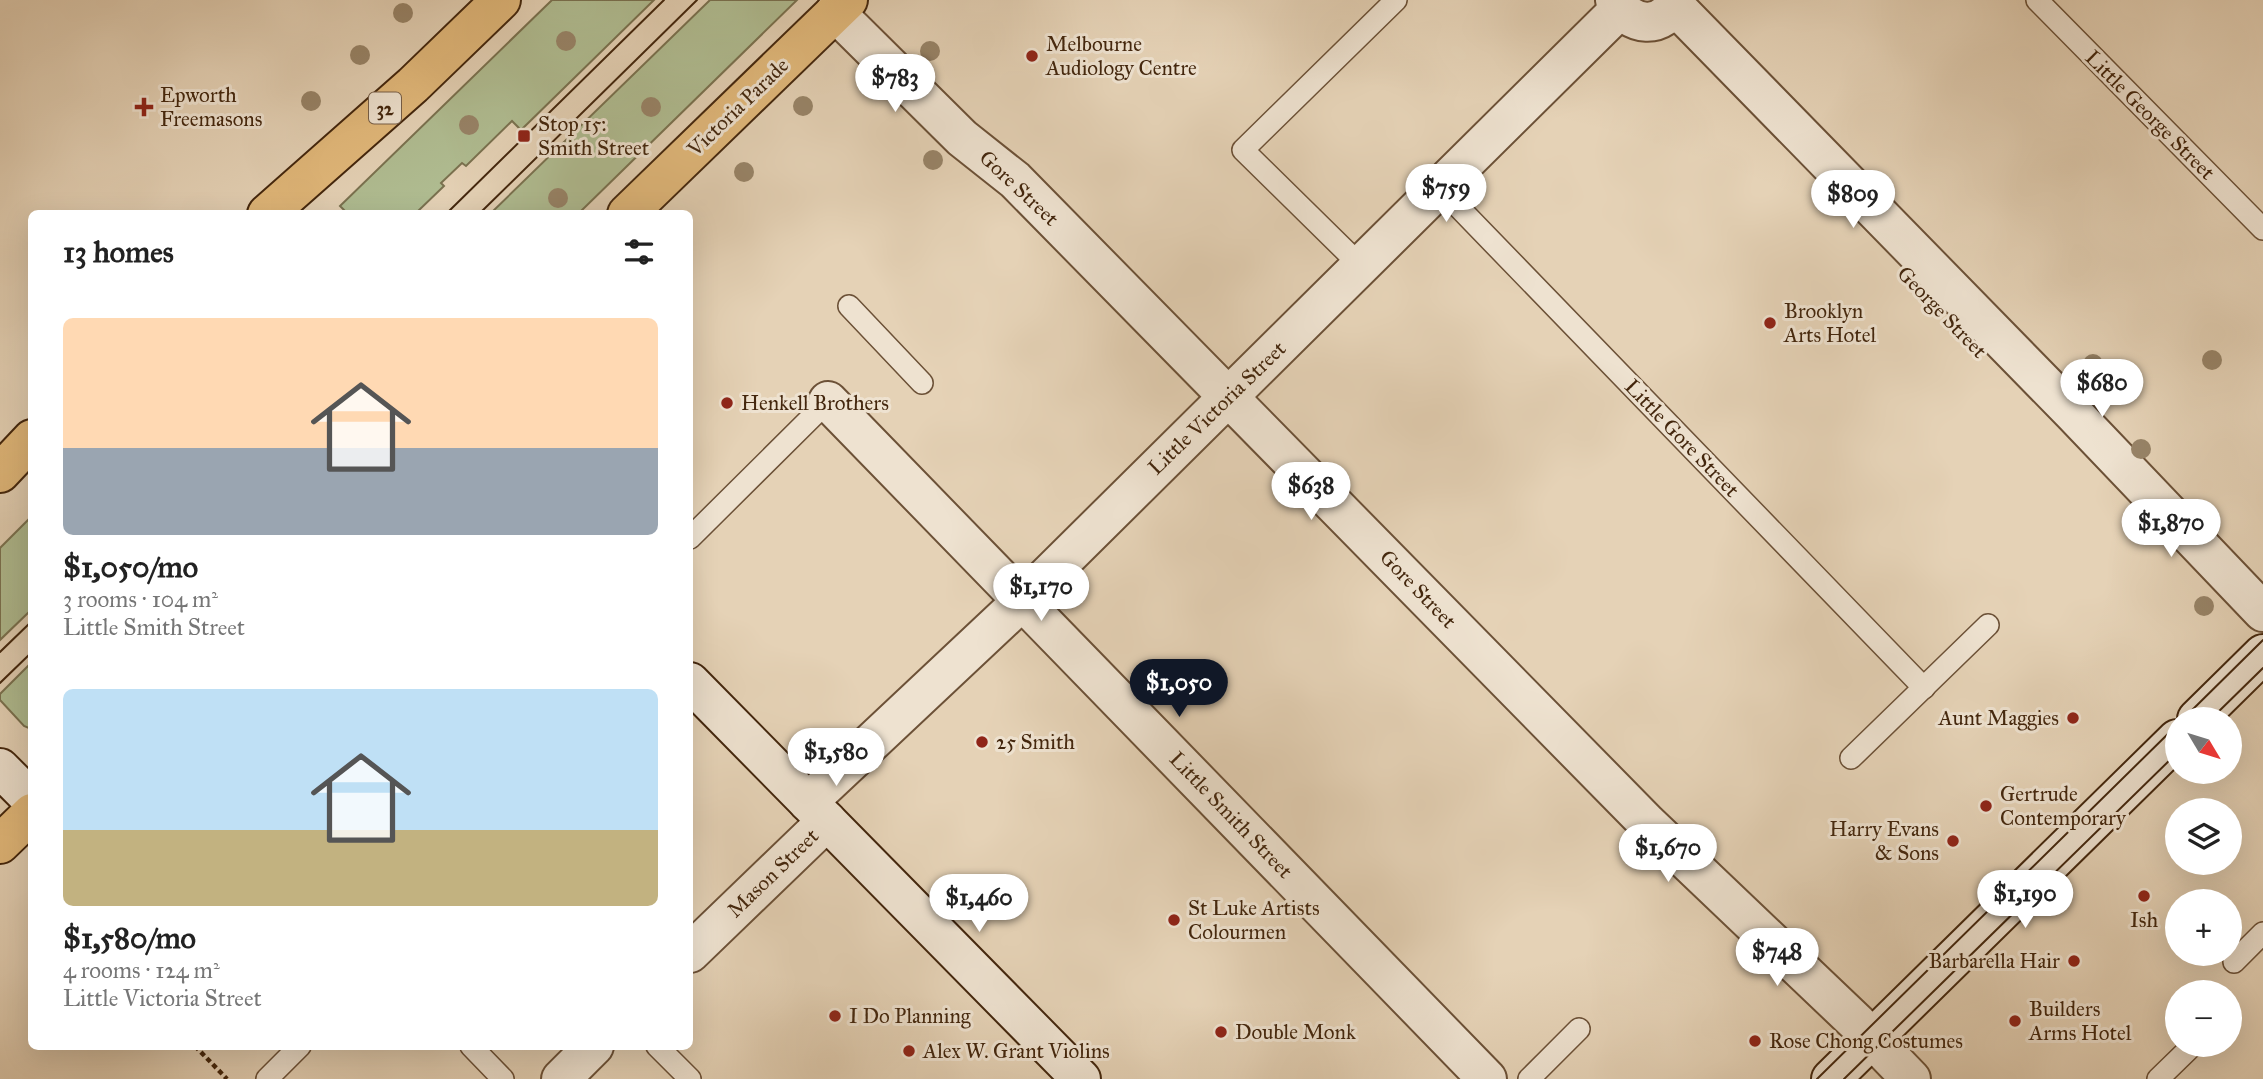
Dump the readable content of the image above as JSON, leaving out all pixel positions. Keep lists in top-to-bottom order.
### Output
{
  "streets": {
    "main road": ["Victoria Parade", "32"],
    "street": [
      "Gore Street",
      "George Street",
      "Little Victoria Street",
      "Little Smith Street",
      "Mason Street"
    ],
    "lane": ["Little George Street", "Little Gore Street"]
  },
  "crossings": [
    ["Victoria Parade", "Gore Street"],
    ["Gore Street", "Little Victoria Street"],
    ["Little Victoria Street", "Little Gore Street"],
    ["Little Victoria Street", "Little Smith Street"],
    ["Little Victoria Street", "Mason Street"]
  ],
  "places": {
    "other": [
      "Melbourne Audiology Centre",
      "Brooklyn Arts Hotel",
      "Henkell Brothers",
      "Aunt Maggies",
      "25 Smith",
      "Gertrude Contemporary",
      "Harry Evans & Sons",
      "Ish",
      "St Luke Artists Colourmen",
      "Barbarella Hair",
      "I Do Planning",
      "Builders Arms Hotel",
      "Double Monk",
      "Rose Chong Costumes",
      "Alex W. Grant Violins"
    ],
    "health": ["Epworth Freemasons"],
    "transit": ["Stop 15: Smith Street"]
  },
  "north": "bottom right",
  "page": {
    "price": [
      "$783",
      "$759",
      "$809",
      "$680",
      "$638",
      "$1,870",
      "$1,170",
      "$1,050",
      "$1,580",
      "$1,670",
      "$1,190",
      "$1,460",
      "$748"
    ],
    "heading": "13 homes",
    "list": [
      {
        "name": "$1,050/mo",
        "note": "3 rooms · 104 m² · Little Smith Street"
      },
      {
        "name": "$1,580/mo",
        "note": "4 rooms · 124 m² · Little Victoria Street"
      }
    ],
    "map_buttons": ["+", "−"]
  }
}
